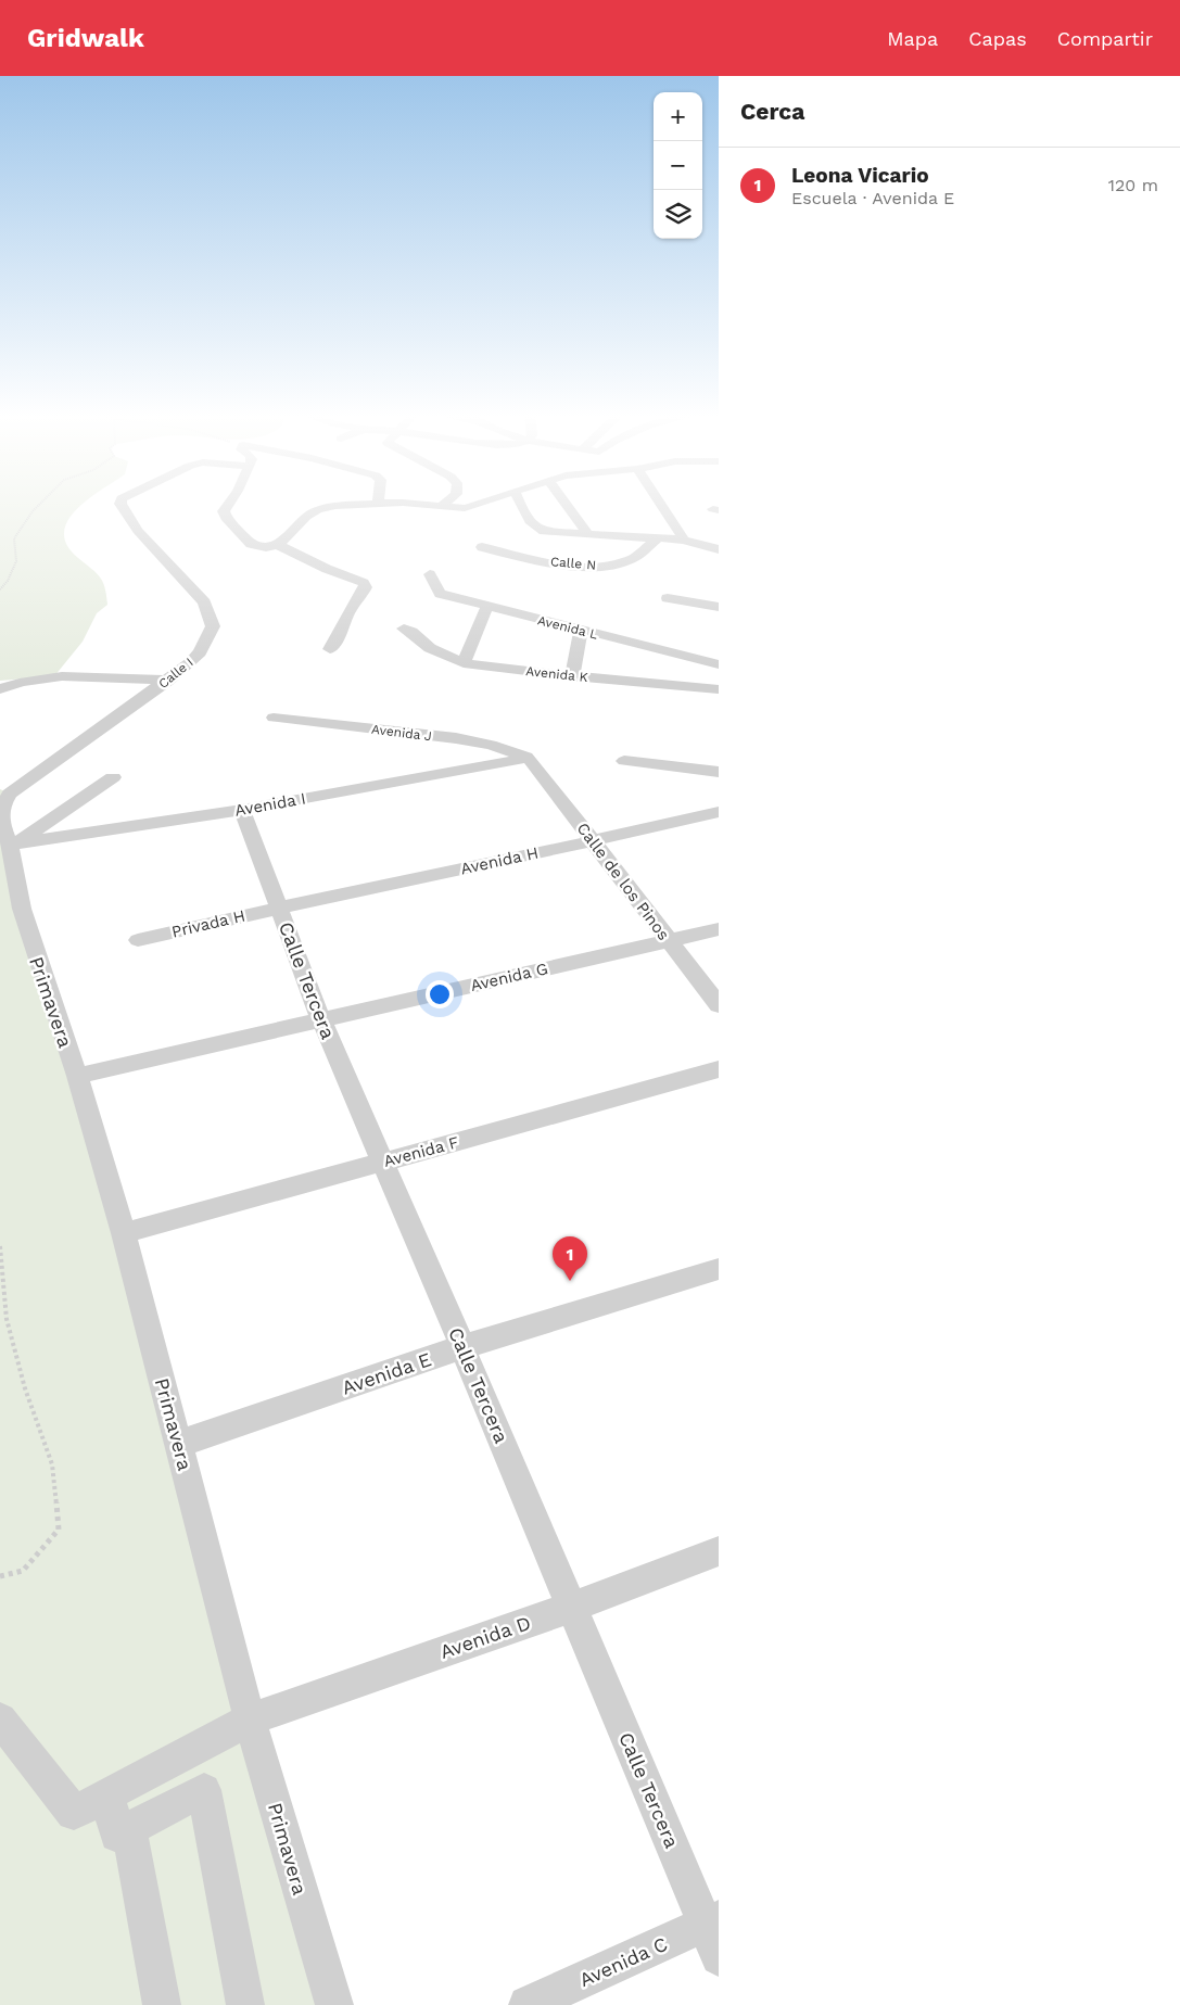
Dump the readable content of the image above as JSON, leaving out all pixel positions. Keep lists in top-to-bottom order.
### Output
{
  "streets": {
    "street": [
      "Calle N",
      "Avenida L",
      "Calle I",
      "Avenida K",
      "Avenida J",
      "Avenida I",
      "Avenida H",
      "Calle de los Pinos",
      "Privada H",
      "Avenida G",
      "Calle Tercera",
      "Primavera",
      "Avenida F",
      "Avenida E",
      "Avenida D",
      "Avenida C"
    ]
  },
  "crossings": [
    ["Calle I", "Avenida I"],
    ["Calle I", "Primavera"],
    ["Avenida J", "Avenida I"],
    ["Avenida J", "Calle de los Pinos"],
    ["Avenida I", "Calle de los Pinos"],
    ["Avenida I", "Calle Tercera"],
    ["Avenida I", "Primavera"],
    ["Avenida H", "Calle de los Pinos"],
    ["Avenida H", "Privada H"],
    ["Avenida H", "Calle Tercera"],
    ["Calle de los Pinos", "Avenida G"],
    ["Privada H", "Calle Tercera"],
    ["Avenida G", "Calle Tercera"],
    ["Avenida G", "Primavera"],
    ["Calle Tercera", "Avenida F"],
    ["Calle Tercera", "Avenida E"],
    ["Calle Tercera", "Avenida D"],
    ["Calle Tercera", "Avenida C"],
    ["Primavera", "Avenida F"],
    ["Primavera", "Avenida E"],
    ["Primavera", "Avenida D"]
  ],
  "page": {
    "header": "Gridwalk",
    "nav": ["Mapa", "Capas", "Compartir"],
    "heading": "Cerca",
    "map_buttons": ["+", "−"],
    "list": [
      {
        "mark": "1",
        "name": "Leona Vicario",
        "note": "Escuela · Avenida E",
        "value": "120 m"
      }
    ],
    "pins": "1"
  }
}
